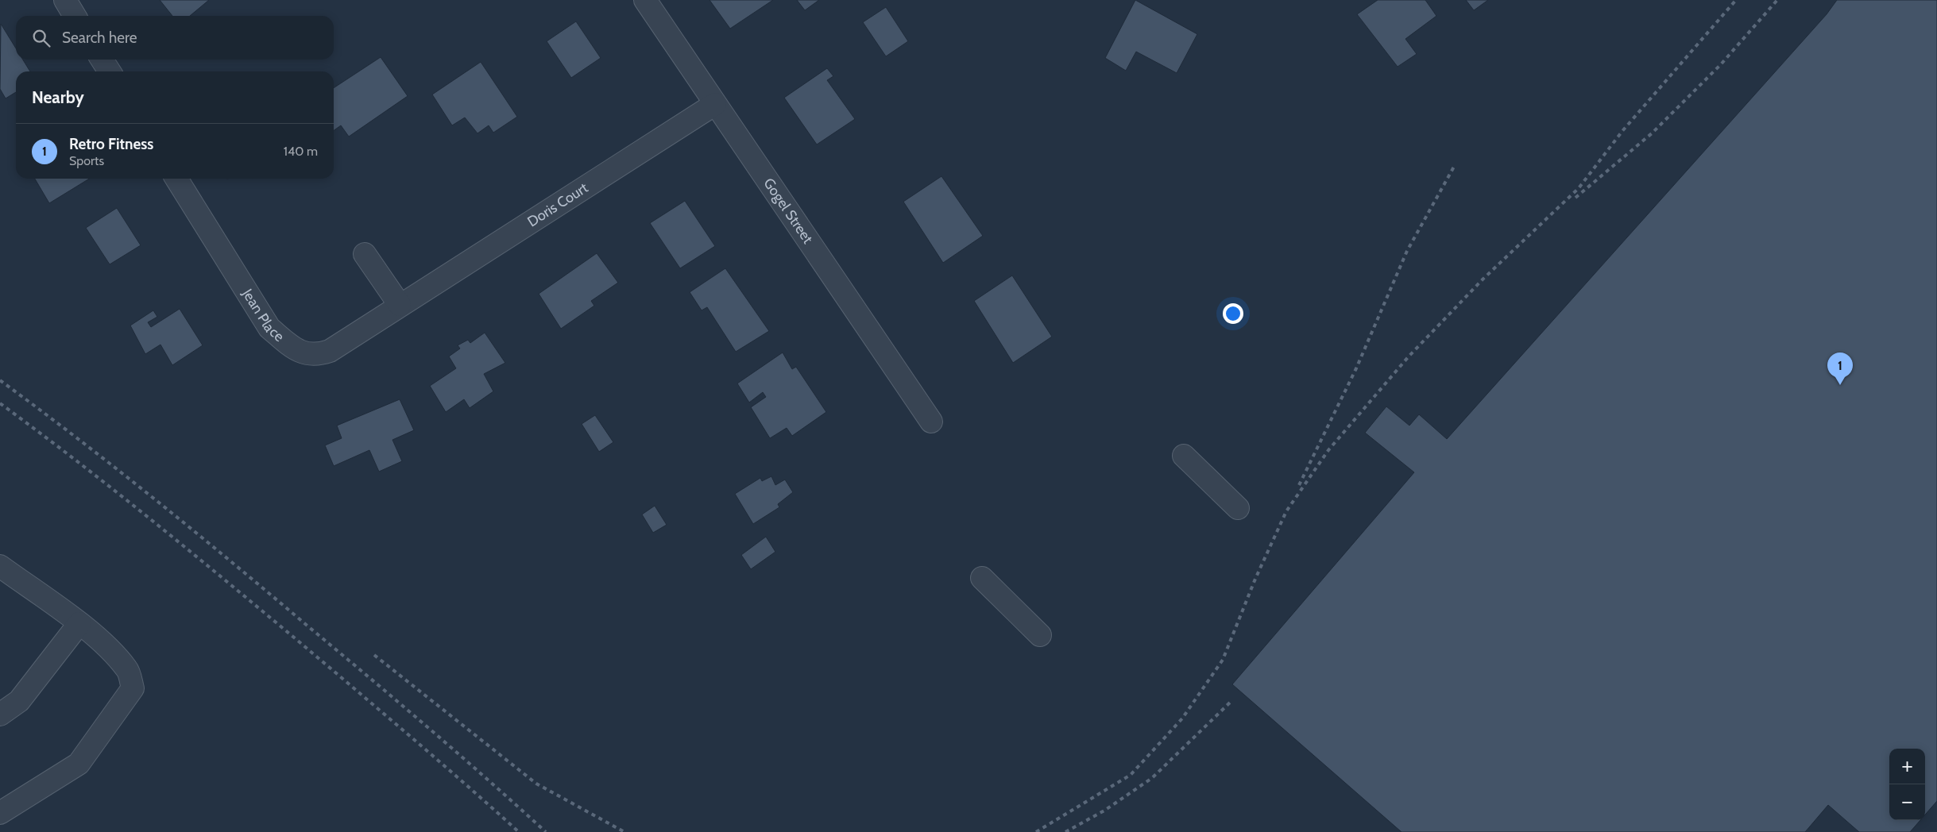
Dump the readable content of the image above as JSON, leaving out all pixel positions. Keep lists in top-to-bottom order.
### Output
{
  "streets": {
    "street": ["Doris Court", "Gogel Street", "Jean Place"]
  },
  "crossings": [
    ["Doris Court", "Gogel Street"],
    ["Doris Court", "Jean Place"]
  ],
  "page": {
    "search": "Search here",
    "heading": "Nearby",
    "list": [
      {
        "mark": "1",
        "name": "Retro Fitness",
        "note": "Sports",
        "value": "140 m"
      }
    ],
    "pins": "1",
    "map_buttons": ["+", "−"]
  }
}
